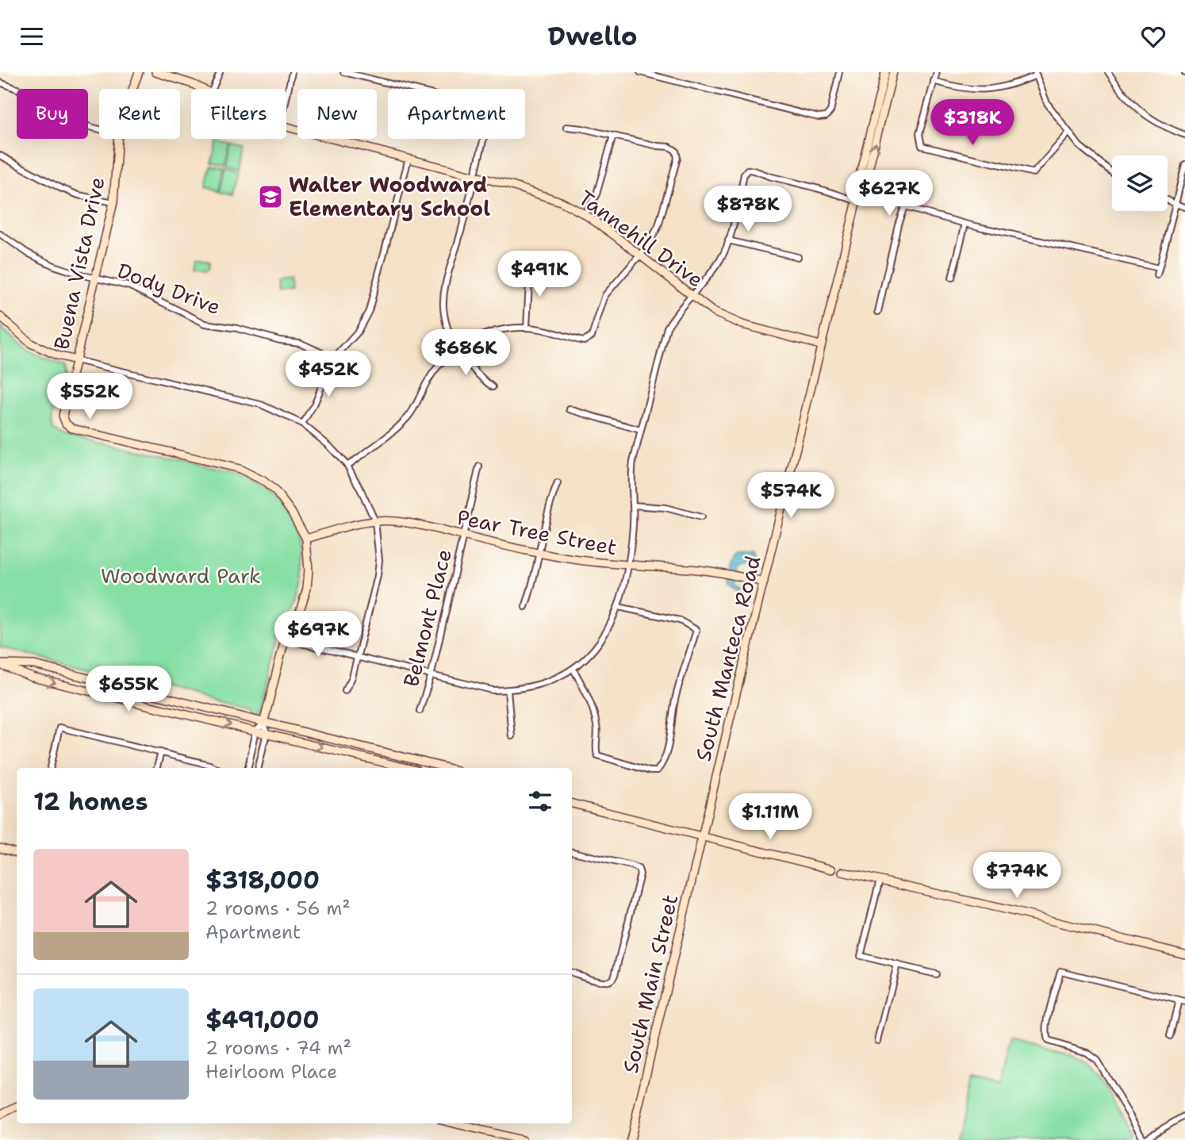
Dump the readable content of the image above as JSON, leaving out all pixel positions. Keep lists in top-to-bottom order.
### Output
{
  "streets": {
    "street": [
      "Tannehill Drive",
      "Buena Vista Drive",
      "Dody Drive",
      "Pear Tree Street",
      "Belmont Place",
      "South Manteca Road",
      "South Main Street"
    ]
  },
  "crossings": [
    ["Tannehill Drive", "South Manteca Road"],
    ["Buena Vista Drive", "Dody Drive"],
    ["Buena Vista Drive", "Pear Tree Street"],
    ["Pear Tree Street", "Belmont Place"],
    ["Pear Tree Street", "South Manteca Road"],
    ["South Manteca Road", "South Main Street"]
  ],
  "parks": ["Woodward Park"],
  "places": {
    "school or university": ["Walter Woodward Elementary School"]
  },
  "page": {
    "header": "Dwello",
    "chip": [
      "Buy",
      "Rent",
      "Filters",
      "New",
      "Apartment"
    ],
    "price": [
      "$318K",
      "$627K",
      "$878K",
      "$491K",
      "$686K",
      "$452K",
      "$552K",
      "$574K",
      "$697K",
      "$655K",
      "$1.11M",
      "$774K"
    ],
    "heading": "12 homes",
    "list": [
      {
        "name": "$318,000",
        "note": "2 rooms · 56 m² · Apartment"
      },
      {
        "name": "$491,000",
        "note": "2 rooms · 74 m² · Heirloom Place"
      }
    ]
  }
}
